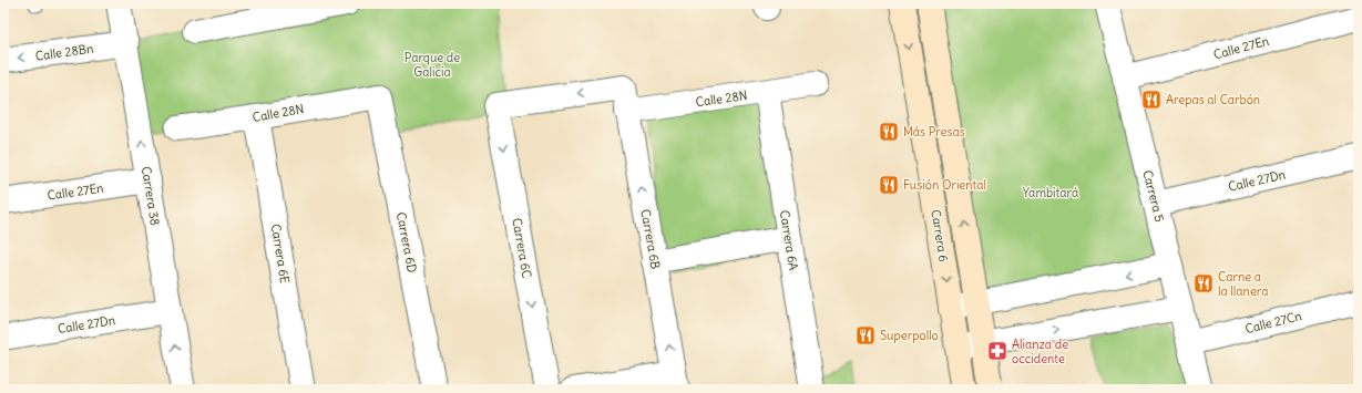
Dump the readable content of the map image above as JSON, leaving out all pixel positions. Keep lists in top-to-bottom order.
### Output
{
  "streets": {
    "main road": ["Carrera 6"],
    "street": [
      "Calle 27En",
      "Calle 28Bn",
      "Calle 28N",
      "Calle 27Dn",
      "Carrera 38",
      "Carrera 5",
      "Carrera 6B",
      "Carrera 6A",
      "Carrera 6D",
      "Carrera 6C",
      "Carrera 6E",
      "Calle 27Cn"
    ]
  },
  "crossings": [
    ["Calle 27En", "Carrera 38"],
    ["Calle 27En", "Carrera 5"],
    ["Calle 28Bn", "Carrera 38"],
    ["Calle 28N", "Carrera 6B"],
    ["Calle 28N", "Carrera 6A"],
    ["Calle 28N", "Carrera 6D"],
    ["Calle 28N", "Carrera 6E"],
    ["Calle 27Dn", "Carrera 38"],
    ["Calle 27Dn", "Carrera 5"],
    ["Carrera 5", "Calle 27Cn"],
    ["Carrera 6B", "Carrera 6C"]
  ],
  "one_way": ["Calle 28Bn", "Carrera 38", "Carrera 6C"],
  "parks": ["Parque de Galicia", "Yambitará"],
  "places": {
    "restaurant": [
      "Arepas al Carbón",
      "Más Presas",
      "Fusión Oriental",
      "Carne a la llanera",
      "Superpollo"
    ],
    "pharmacy": ["Alianza de occidente"]
  }
}
